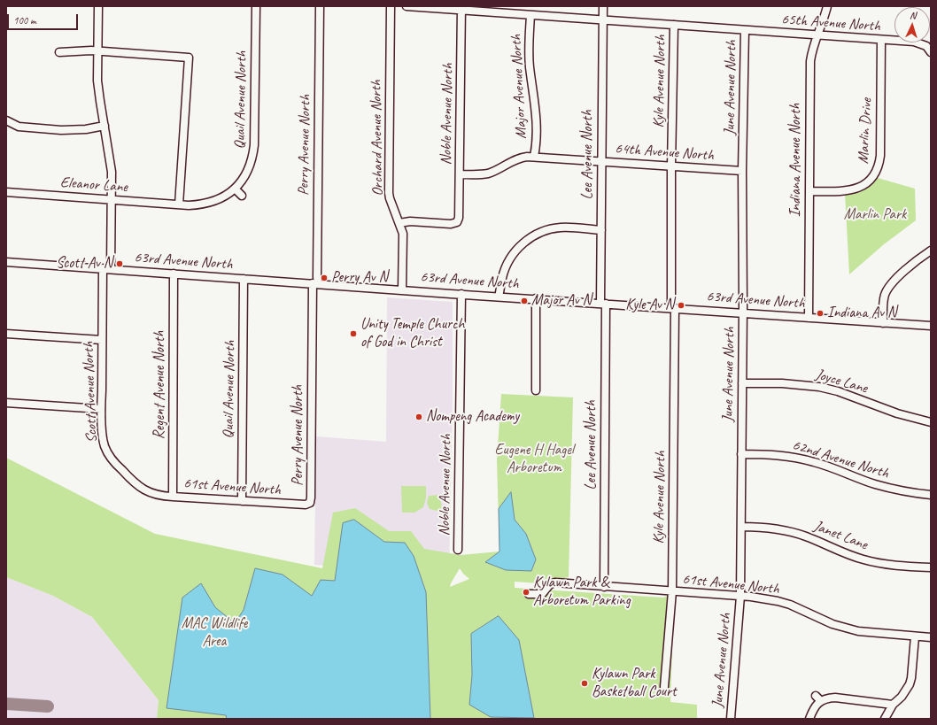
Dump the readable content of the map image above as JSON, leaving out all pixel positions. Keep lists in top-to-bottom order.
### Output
{
  "streets": {
    "street": [
      "65th Avenue North",
      "Kyle Avenue North",
      "Major Avenue North",
      "June Avenue North",
      "Quail Avenue North",
      "Noble Avenue North",
      "Marlin Drive",
      "Orchard Avenue North",
      "Perry Avenue North",
      "64th Avenue North",
      "Lee Avenue North",
      "Indiana Avenue North",
      "Eleanor Lane",
      "63rd Avenue North",
      "Joyce Lane",
      "Regent Avenue North",
      "Scott Avenue North",
      "62nd Avenue North",
      "61st Avenue North",
      "Janet Lane"
    ]
  },
  "crossings": [
    ["65th Avenue North", "Kyle Avenue North"],
    ["65th Avenue North", "Major Avenue North"],
    ["65th Avenue North", "June Avenue North"],
    ["65th Avenue North", "Noble Avenue North"],
    ["65th Avenue North", "Marlin Drive"],
    ["65th Avenue North", "Lee Avenue North"],
    ["65th Avenue North", "Indiana Avenue North"],
    ["Kyle Avenue North", "64th Avenue North"],
    ["Kyle Avenue North", "63rd Avenue North"],
    ["Kyle Avenue North", "61st Avenue North"],
    ["Major Avenue North", "64th Avenue North"],
    ["June Avenue North", "64th Avenue North"],
    ["June Avenue North", "63rd Avenue North"],
    ["June Avenue North", "Joyce Lane"],
    ["June Avenue North", "62nd Avenue North"],
    ["June Avenue North", "61st Avenue North"],
    ["June Avenue North", "Janet Lane"],
    ["Quail Avenue North", "Eleanor Lane"],
    ["Quail Avenue North", "63rd Avenue North"],
    ["Quail Avenue North", "61st Avenue North"],
    ["Noble Avenue North", "Orchard Avenue North"],
    ["Noble Avenue North", "64th Avenue North"],
    ["Noble Avenue North", "63rd Avenue North"],
    ["Marlin Drive", "Indiana Avenue North"],
    ["Orchard Avenue North", "63rd Avenue North"],
    ["Perry Avenue North", "63rd Avenue North"],
    ["Perry Avenue North", "61st Avenue North"],
    ["64th Avenue North", "Lee Avenue North"],
    ["Lee Avenue North", "63rd Avenue North"],
    ["Lee Avenue North", "61st Avenue North"],
    ["Indiana Avenue North", "63rd Avenue North"],
    ["Eleanor Lane", "Scott Avenue North"],
    ["63rd Avenue North", "Regent Avenue North"],
    ["63rd Avenue North", "Scott Avenue North"],
    ["Regent Avenue North", "Scott Avenue North"],
    ["Regent Avenue North", "61st Avenue North"],
    ["Scott Avenue North", "61st Avenue North"]
  ],
  "parks": ["Marlin Park", "Eugene H Hagel Arboretum", "MAC Wildlife Area"],
  "places": [
    "Scott Av N",
    "Perry Av N",
    "Major Av N",
    "Kyle Av N",
    "Indiana Av N",
    "Unity Temple Church of God in Christ",
    "Nompeng Academy",
    "Kylawn Park & Arboretum Parking",
    "Kylawn Park Basketball Court"
  ],
  "scale_bar": "100 m",
  "north": "top"
}
